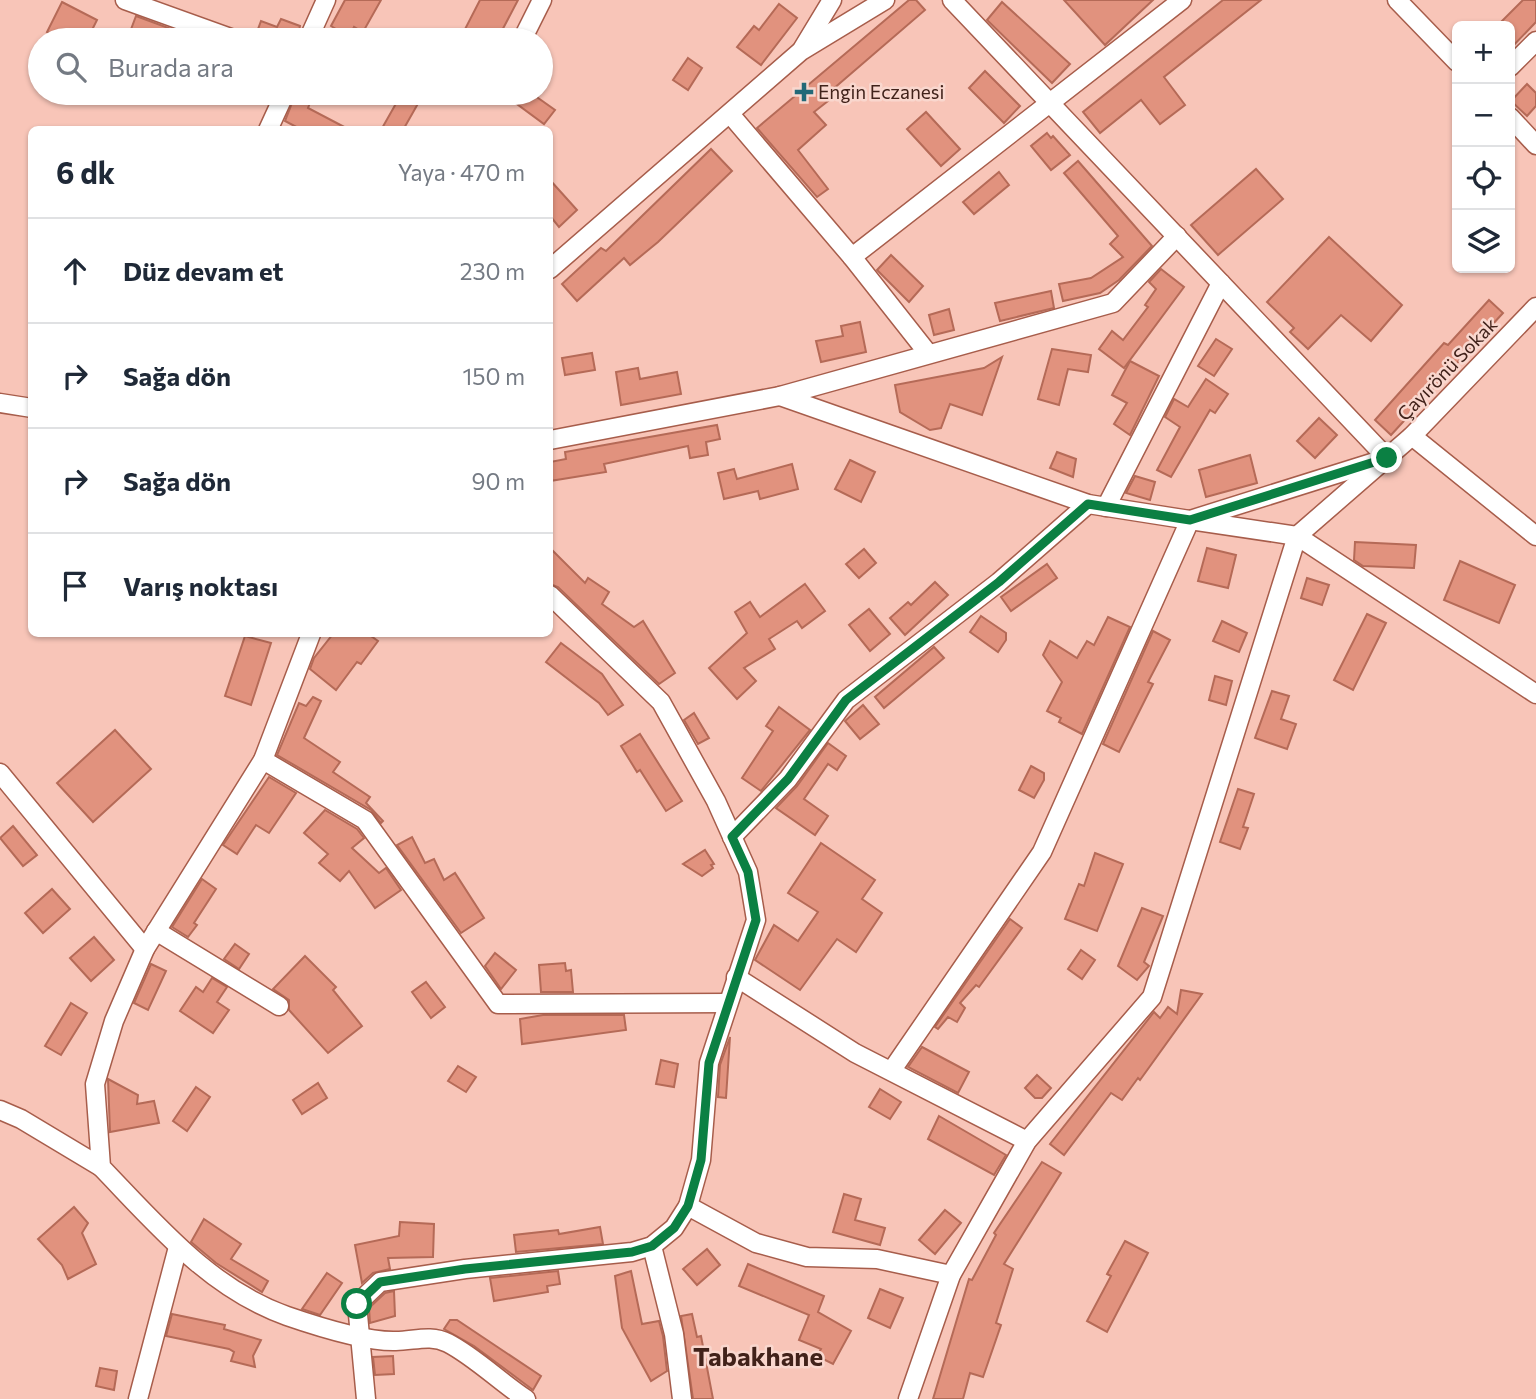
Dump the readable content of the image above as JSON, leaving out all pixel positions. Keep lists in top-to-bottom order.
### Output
{
  "streets": {
    "street": ["Çayırönü Sokak"]
  },
  "districts": ["Tabakhane"],
  "places": {
    "health": ["Engin Eczanesi"]
  },
  "page": {
    "map_buttons": ["+", "−"],
    "search": "Burada ara",
    "heading": ["6 dk", "Yaya · 470 m"],
    "list": [
      ["Düz devam et", "230 m"],
      ["Sağa dön", "150 m"],
      ["Sağa dön", "90 m"],
      "Varış noktası"
    ]
  }
}
